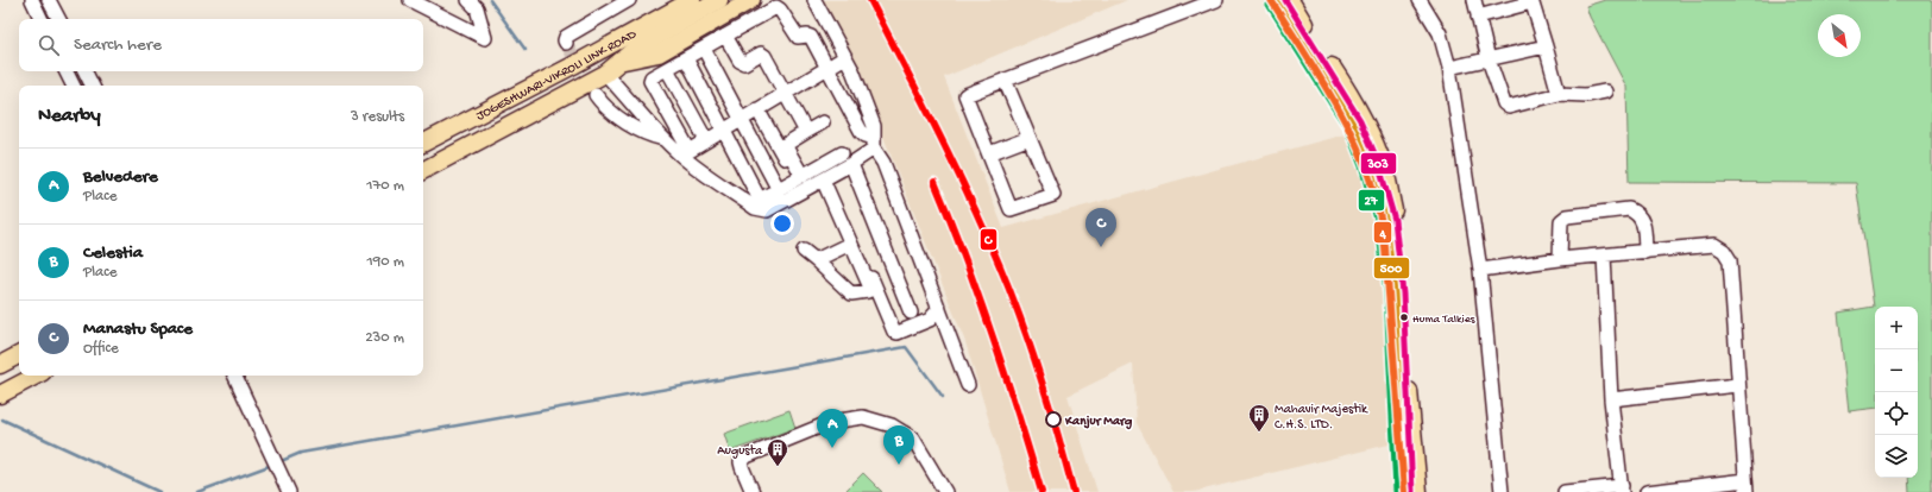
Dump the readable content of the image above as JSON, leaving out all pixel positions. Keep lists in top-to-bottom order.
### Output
{
  "streets": {
    "main road": ["JOGESHWARI-VIKROLI LINK ROAD"]
  },
  "places": {
    "other": ["Huma Talkies", "Kanjur Marg"],
    "building": ["Mahavir Majestik C.H.S. LTD.", "Augusta"]
  },
  "lines": [
    "transit line 4",
    "transit line C",
    "transit line 500",
    "transit line 303",
    "transit line 27"
  ],
  "north": "bottom right",
  "page": {
    "search": "Search here",
    "heading": ["Nearby", "3 results"],
    "list": [
      {
        "mark": "A",
        "name": "Belvedere",
        "note": "Place",
        "value": "170 m"
      },
      {
        "mark": "B",
        "name": "Celestia",
        "note": "Place",
        "value": "190 m"
      },
      {
        "mark": "C",
        "name": "Manastu Space",
        "note": "Office",
        "value": "230 m"
      }
    ],
    "pins": ["C", "A", "B"],
    "map_buttons": ["+", "−"]
  }
}
